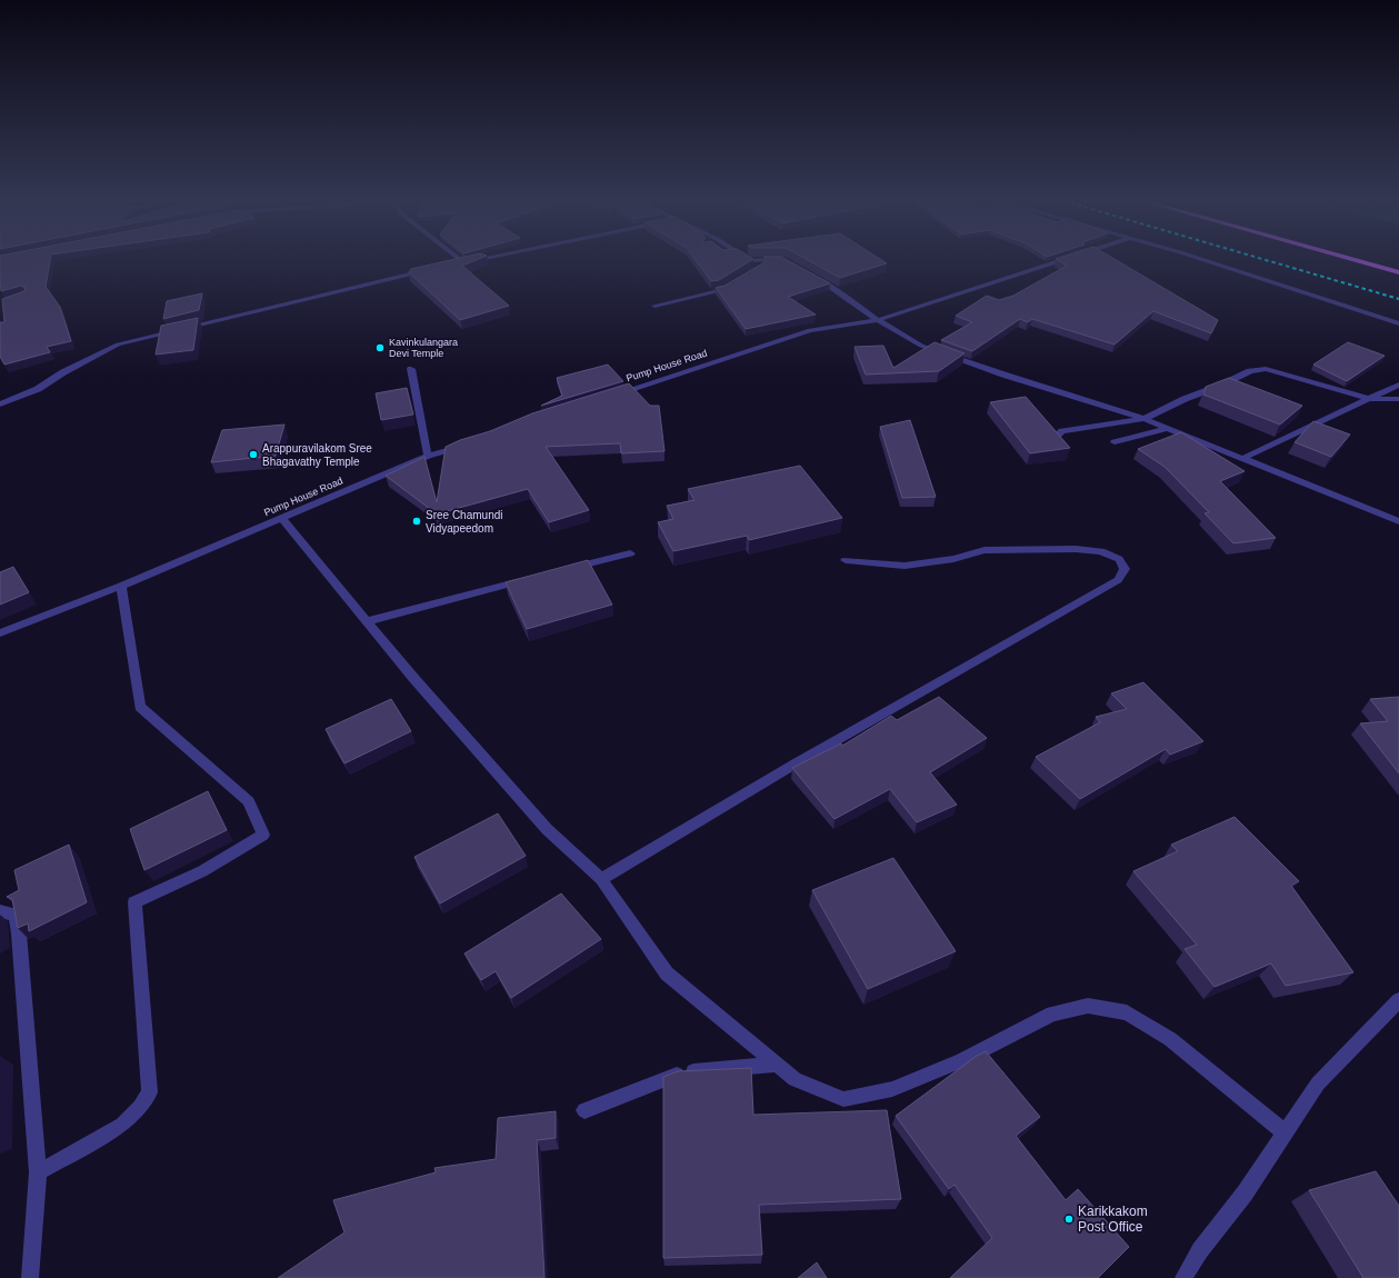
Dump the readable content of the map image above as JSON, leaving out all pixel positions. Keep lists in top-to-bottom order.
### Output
{
  "streets": {
    "street": ["Pump House Road"]
  },
  "places": [
    "Kavinkulangara Devi Temple",
    "Arappuravilakom Sree Bhagavathy Temple",
    "Sree Chamundi Vidyapeedom",
    "Karikkakom Post Office"
  ]
}
